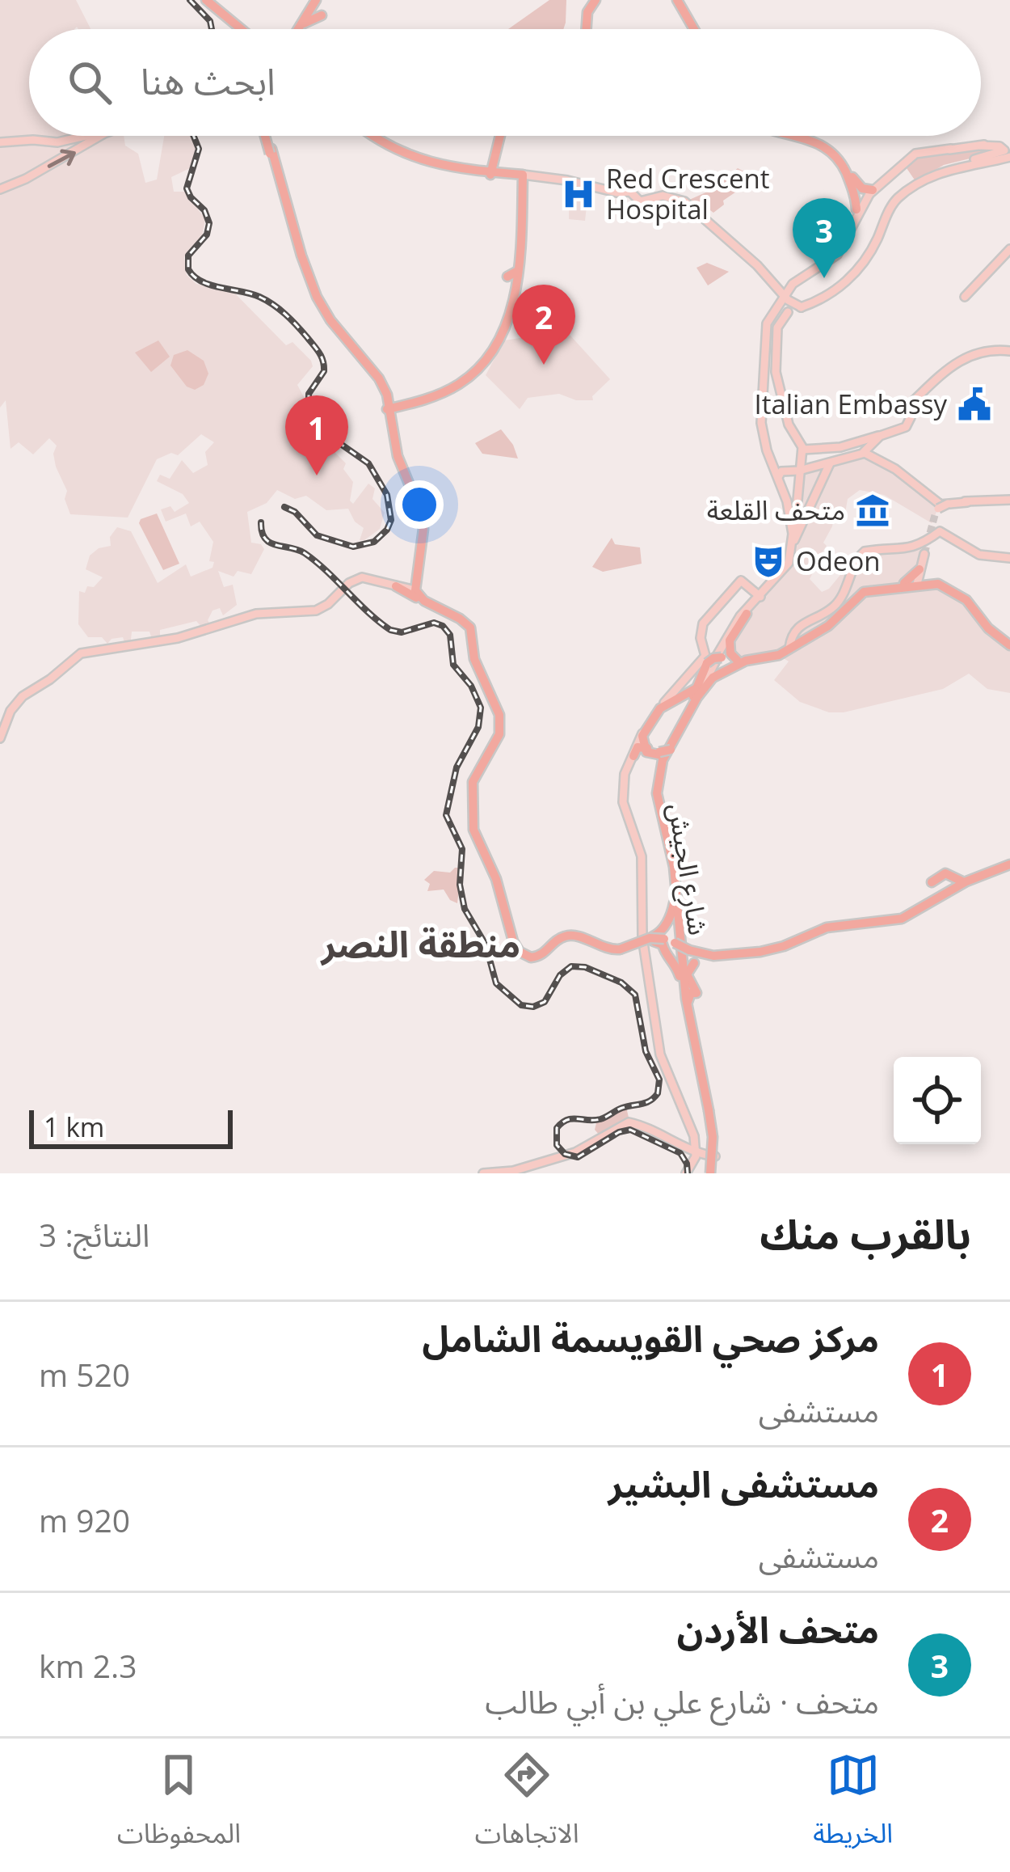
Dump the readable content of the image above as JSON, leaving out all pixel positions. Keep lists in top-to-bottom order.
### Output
{
  "streets": {
    "highway": ["شارع الجيش"]
  },
  "districts": ["منطقة النصر"],
  "places": {
    "hospital": ["Red Crescent Hospital"],
    "public building": ["Italian Embassy"],
    "museum": ["متحف القلعة"],
    "theatre": ["Odeon"]
  },
  "scale_bar": "1 km",
  "page": {
    "search": "ابحث هنا",
    "pins": ["3", "2", "1"],
    "scale": "1 km",
    "heading": ["بالقرب منك", "النتائج: 3"],
    "list": [
      {
        "mark": "1",
        "name": "مركز صحي القويسمة الشامل",
        "note": "مستشفى",
        "value": "520 m"
      },
      {
        "mark": "2",
        "name": "مستشفى البشير",
        "note": "مستشفى",
        "value": "920 m"
      },
      {
        "mark": "3",
        "name": "متحف الأردن",
        "note": "متحف · شارع علي بن أبي طالب",
        "value": "2.3 km"
      }
    ],
    "nav": ["الخريطة", "الاتجاهات", "المحفوظات"]
  }
}
